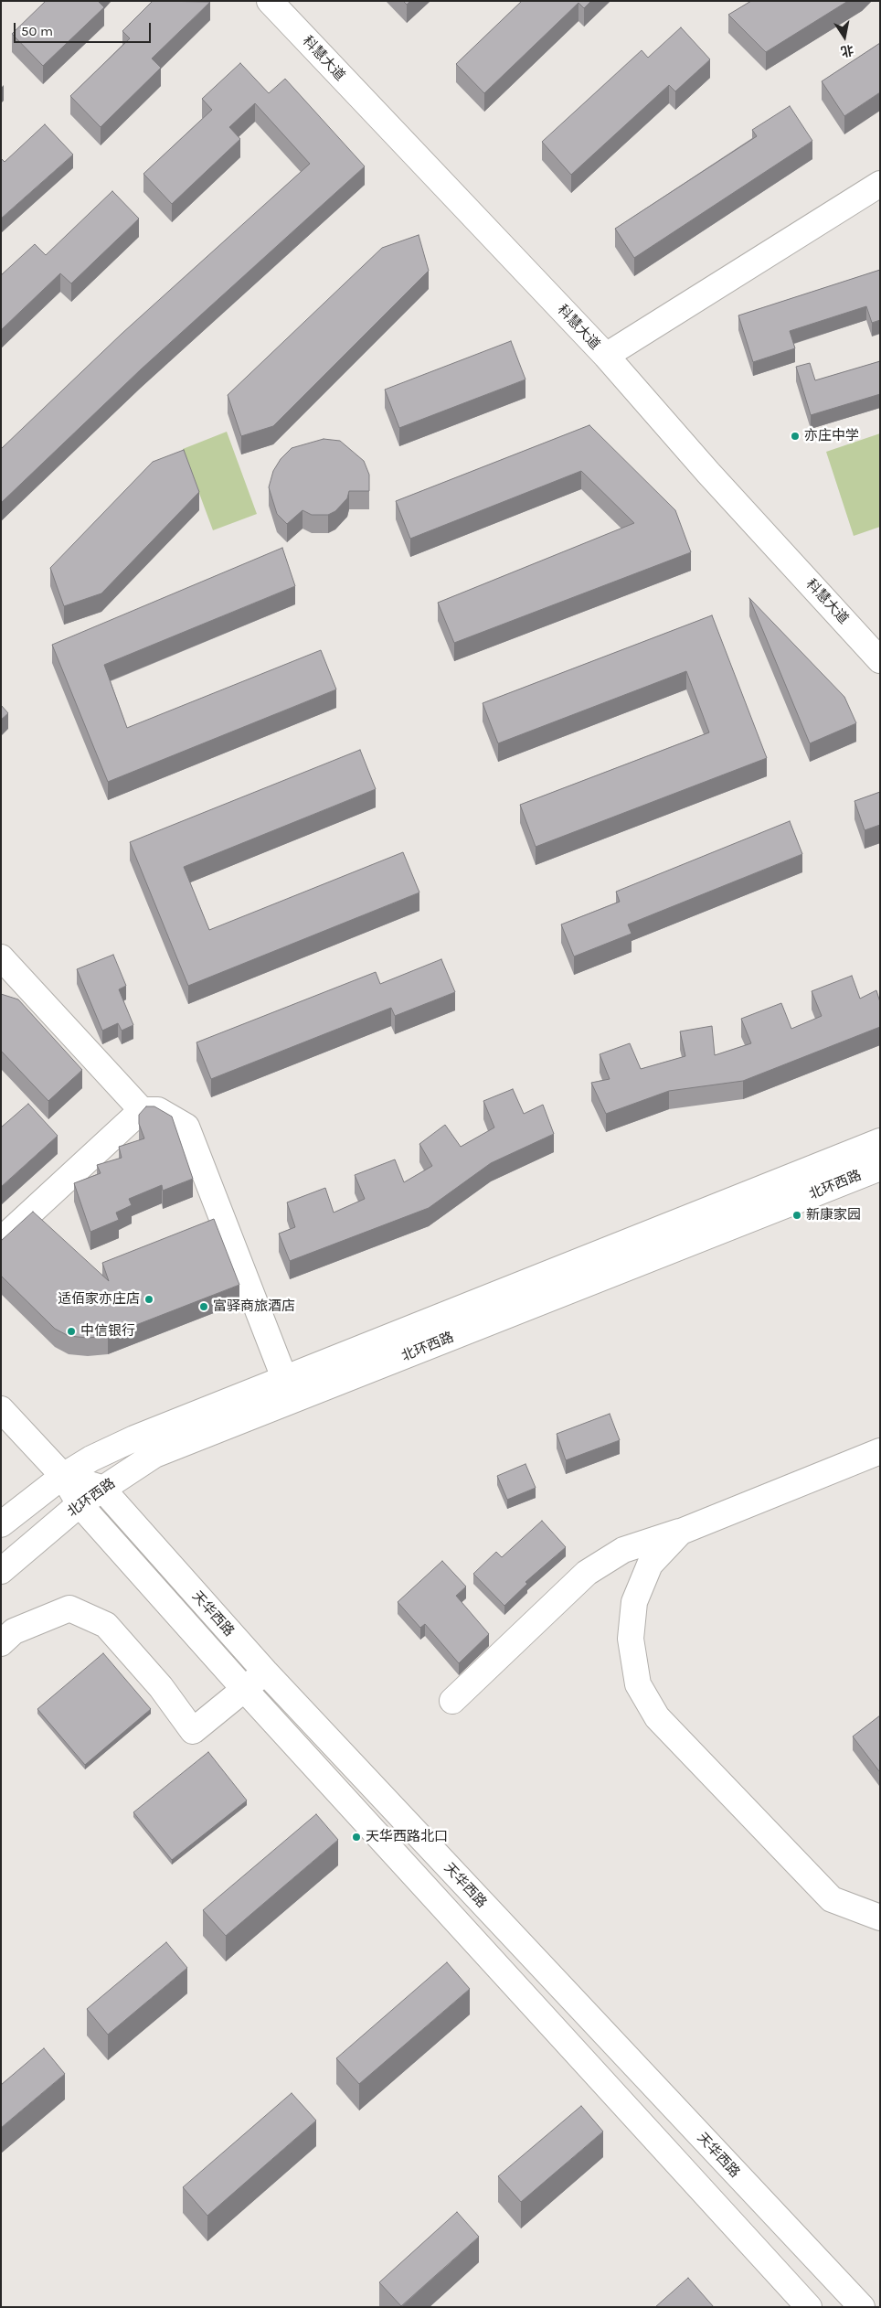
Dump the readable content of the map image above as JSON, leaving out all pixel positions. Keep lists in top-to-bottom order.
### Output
{
  "streets": {
    "street": ["科慧大道", "北环西路", "天华西路"]
  },
  "crossings": [
    ["北环西路", "天华西路"]
  ],
  "places": [
    "亦庄中学",
    "新康家园",
    "适佰家亦庄店",
    "富驿商旅酒店",
    "中信银行",
    "天华西路北口"
  ],
  "scale_bar": "50 m",
  "north": "bottom"
}
